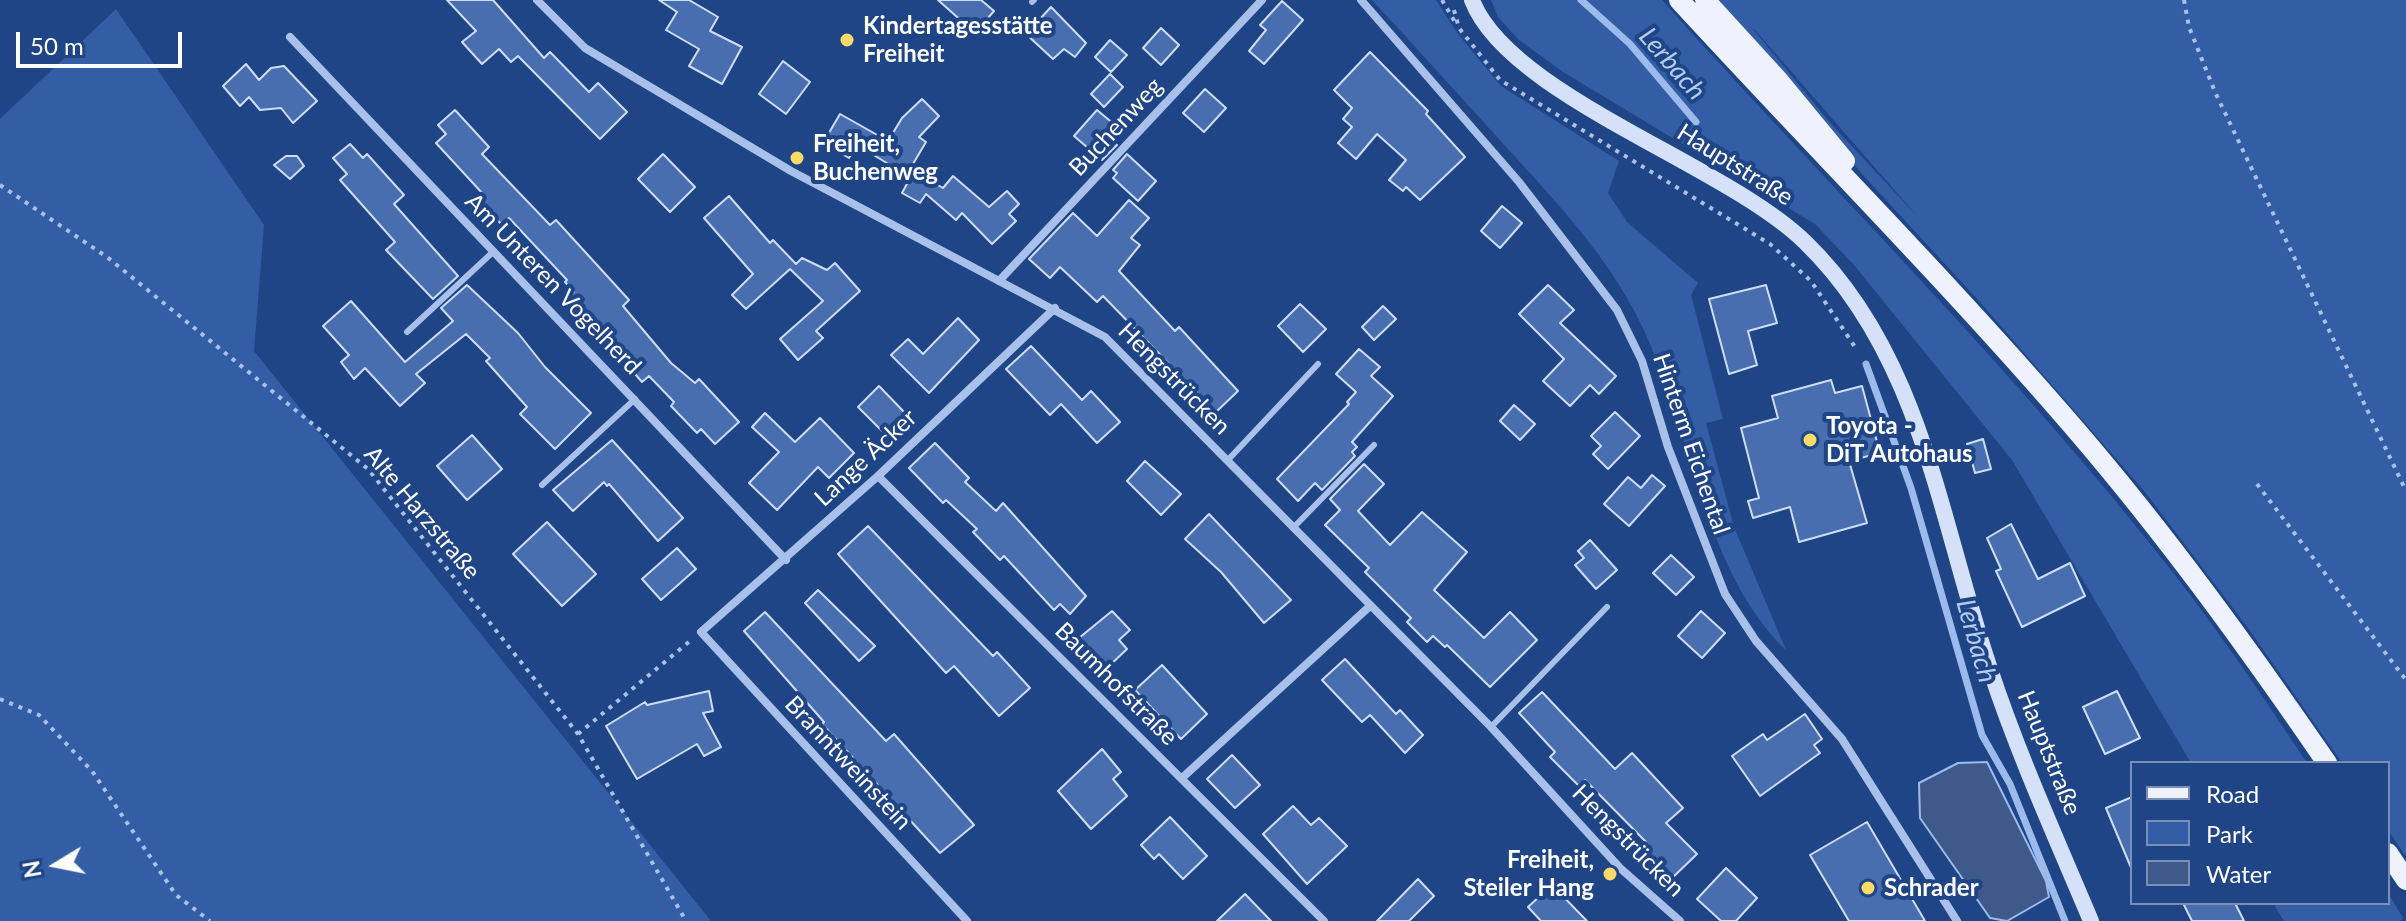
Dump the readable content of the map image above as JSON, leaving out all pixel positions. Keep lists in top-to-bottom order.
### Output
{
  "streets": {
    "street": [
      "Buchenweg",
      "Hauptstraße",
      "Am Unteren Vogelherd",
      "Hengstrücken",
      "Hinterm Eichental",
      "Lange Äcker",
      "Baumhofstraße",
      "Branntweinstein"
    ],
    "path": ["Alte Harzstraße"]
  },
  "crossings": [
    ["Buchenweg", "Hengstrücken"],
    ["Am Unteren Vogelherd", "Lange Äcker"],
    ["Hengstrücken", "Lange Äcker"],
    ["Lange Äcker", "Baumhofstraße"],
    ["Lange Äcker", "Branntweinstein"]
  ],
  "water": ["Lerbach"],
  "places": [
    "Kindertagesstätte Freiheit",
    "Freiheit, Buchenweg",
    "Toyota - DiT Autohaus",
    "Freiheit, Steiler Hang",
    "Schrader"
  ],
  "legend": ["Road", "Park", "Water"],
  "scale_bar": "50 m",
  "north": "left"
}
